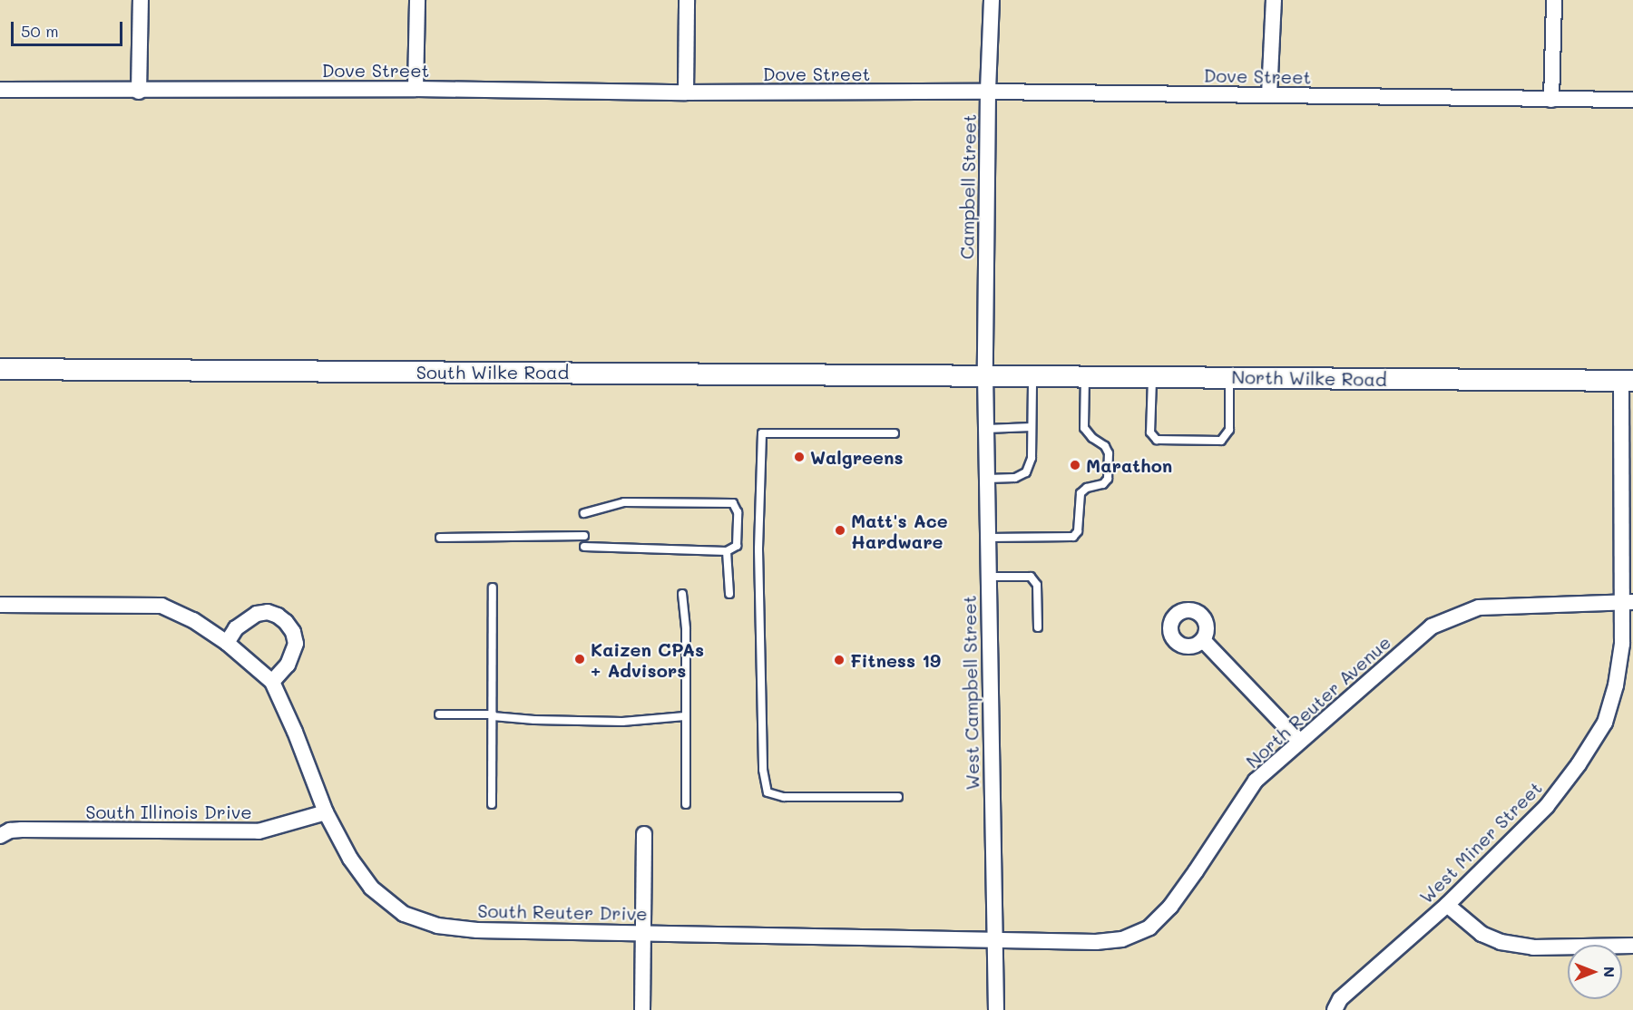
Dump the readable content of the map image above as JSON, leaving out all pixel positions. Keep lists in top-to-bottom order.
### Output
{
  "streets": {
    "main road": ["South Wilke Road", "North Wilke Road"],
    "street": [
      "Dove Street",
      "Campbell Street",
      "West Campbell Street",
      "North Reuter Avenue",
      "South Illinois Drive",
      "West Miner Street",
      "South Reuter Drive"
    ]
  },
  "crossings": [
    ["Dove Street", "Campbell Street"],
    ["Campbell Street", "South Wilke Road"],
    ["Campbell Street", "North Wilke Road"],
    ["Campbell Street", "West Campbell Street"],
    ["South Wilke Road", "North Wilke Road"],
    ["South Wilke Road", "West Campbell Street"],
    ["North Wilke Road", "West Campbell Street"],
    ["North Wilke Road", "West Miner Street"],
    ["West Campbell Street", "North Reuter Avenue"],
    ["West Campbell Street", "South Reuter Drive"],
    ["North Reuter Avenue", "West Miner Street"],
    ["North Reuter Avenue", "South Reuter Drive"],
    ["South Illinois Drive", "South Reuter Drive"]
  ],
  "places": [
    "Walgreens",
    "Marathon",
    "Matt's Ace Hardware",
    "Kaizen CPAs + Advisors",
    "Fitness 19"
  ],
  "scale_bar": "50 m",
  "north": "right"
}
